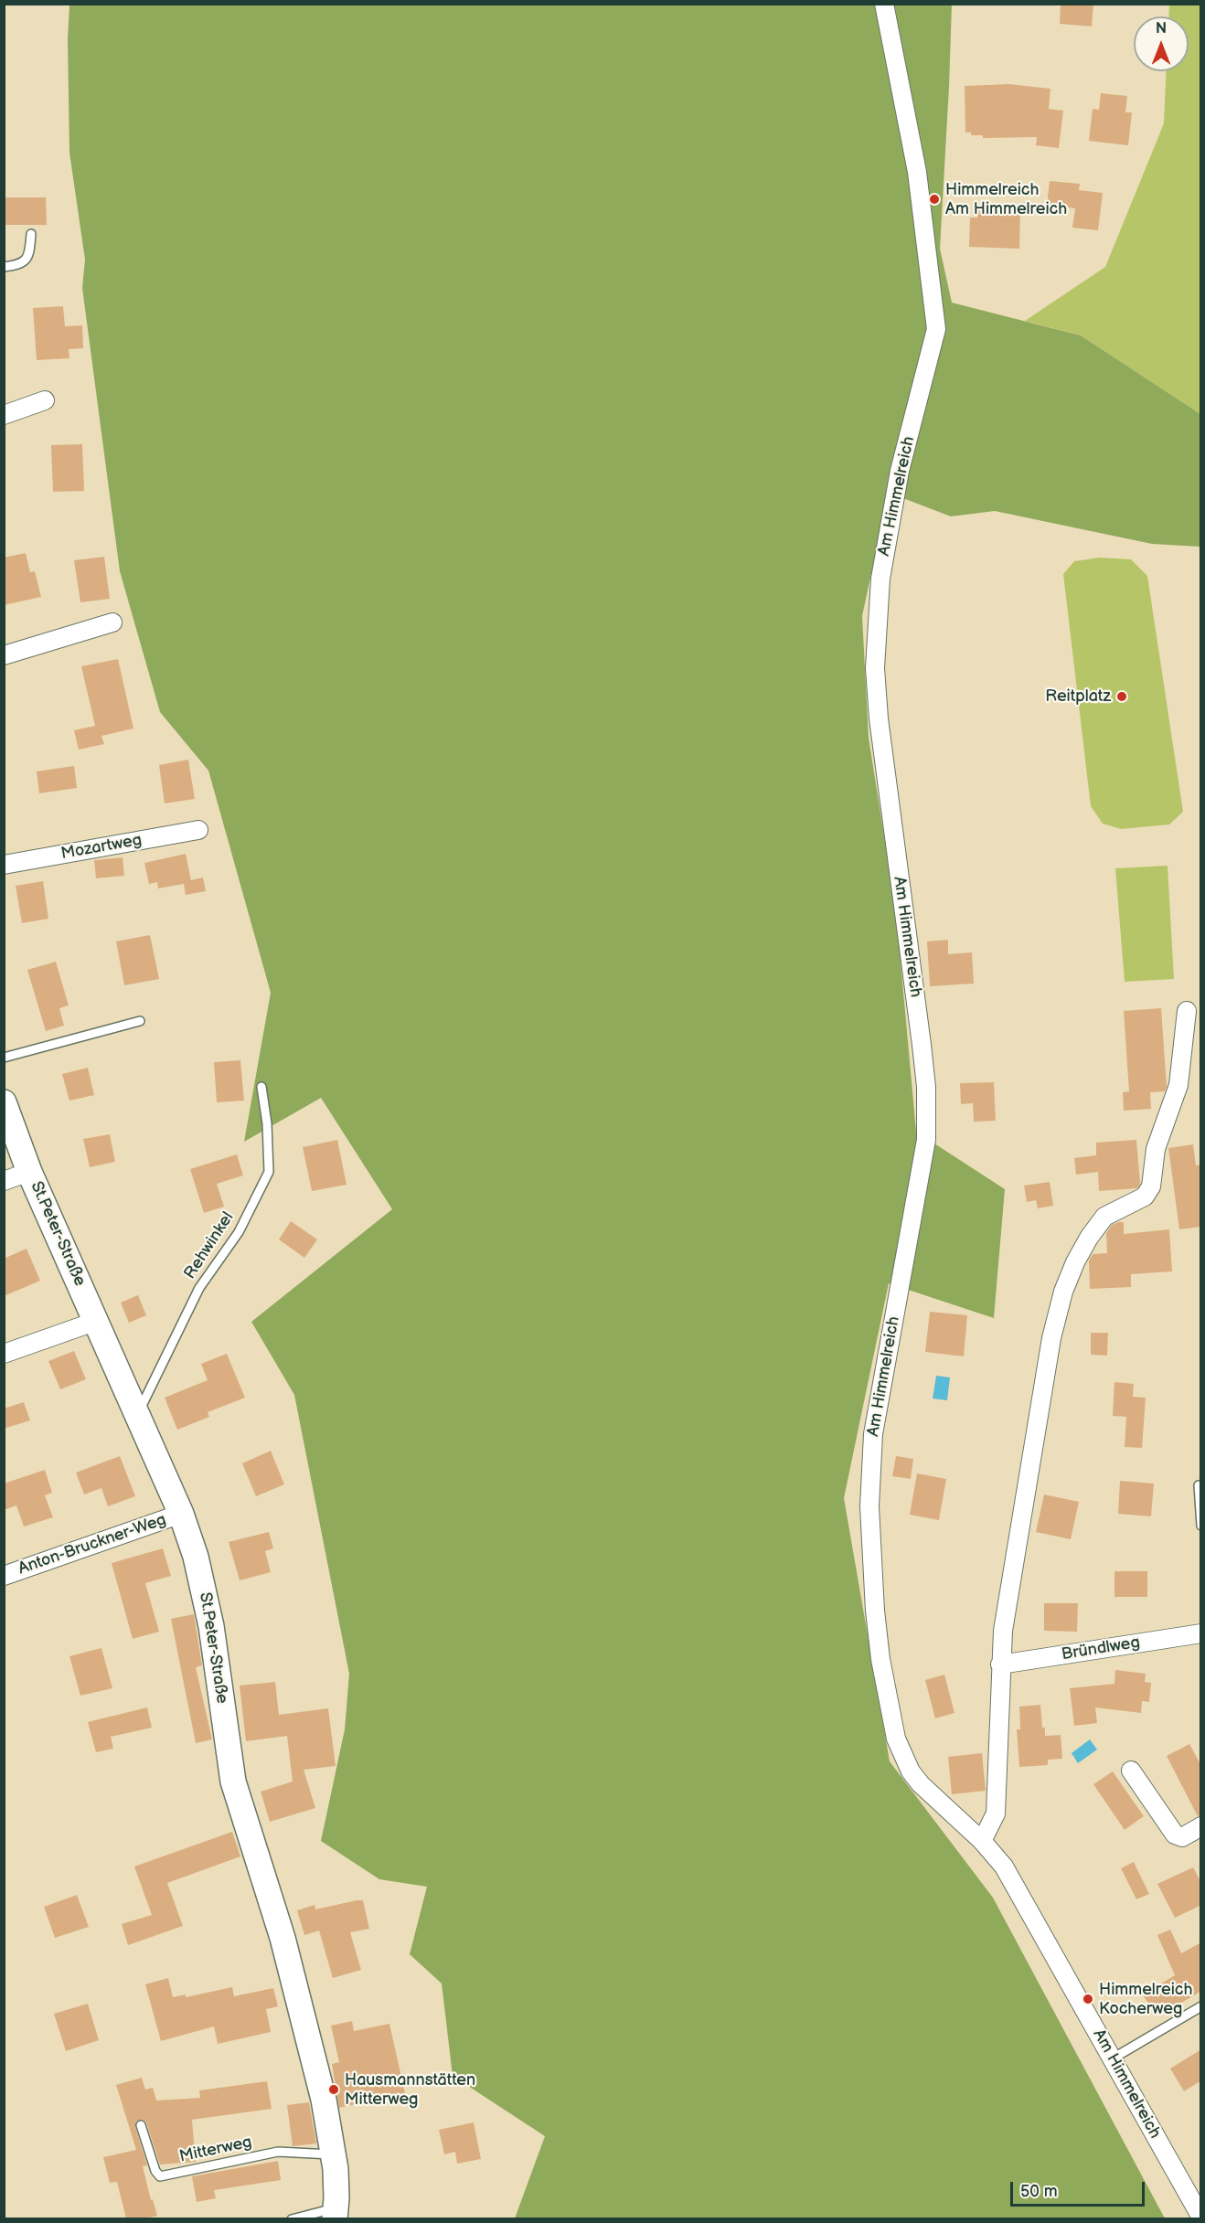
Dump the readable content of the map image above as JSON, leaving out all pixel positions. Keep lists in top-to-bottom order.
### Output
{
  "streets": {
    "main road": ["St.Peter-Straße"],
    "street": [
      "Am Himmelreich",
      "Mozartweg",
      "Anton-Bruckner-Weg",
      "Bründlweg"
    ],
    "lane": ["Rehwinkel", "Mitterweg"]
  },
  "crossings": [
    ["St.Peter-Straße", "Rehwinkel"],
    ["St.Peter-Straße", "Anton-Bruckner-Weg"],
    ["St.Peter-Straße", "Mitterweg"]
  ],
  "places": [
    "Himmelreich Am Himmelreich",
    "Reitplatz",
    "Himmelreich Kocherweg",
    "Hausmannstätten Mitterweg"
  ],
  "scale_bar": "50 m",
  "north": "top"
}
